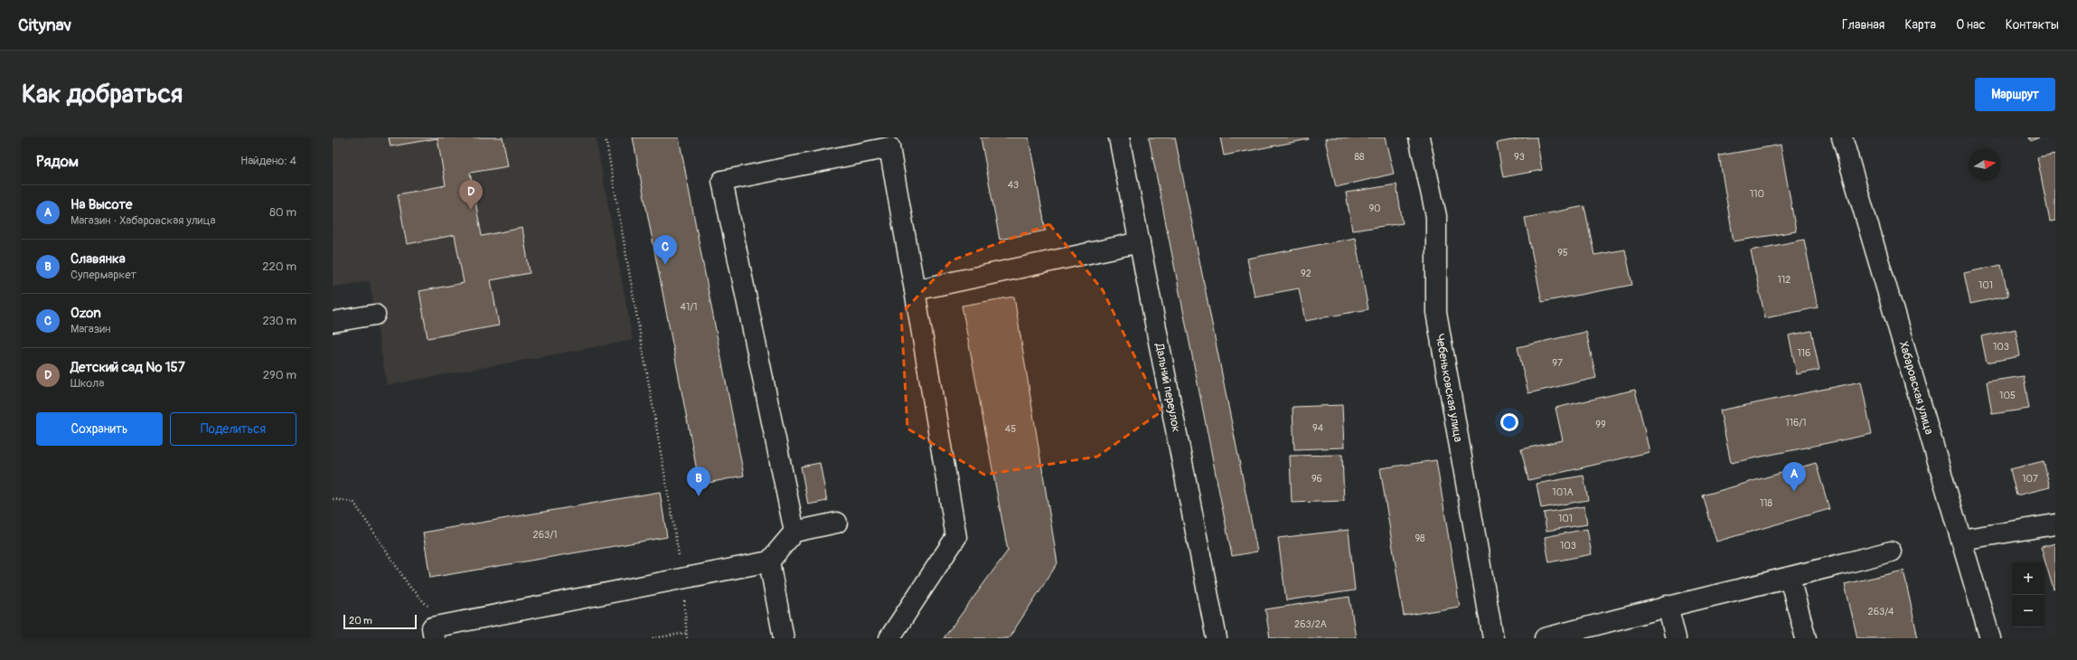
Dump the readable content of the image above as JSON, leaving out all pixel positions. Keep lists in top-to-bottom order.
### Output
{
  "streets": {
    "street": ["Дальний переулок", "Чебеньковская улица", "Хабаровская улица"]
  },
  "house_numbers": [
    "88",
    "93",
    "43",
    "110",
    "90",
    "95",
    "92",
    "112",
    "101",
    "41/1",
    "103",
    "116",
    "97",
    "105",
    "116/1",
    "99",
    "94",
    "45",
    "96",
    "107",
    "101А",
    "118",
    "101",
    "263/1",
    "98",
    "103",
    "263/4",
    "263/2А"
  ],
  "scale_bar": "20 m",
  "north": "right",
  "page": {
    "header": "Citynav",
    "nav": [
      "Главная",
      "Карта",
      "О нас",
      "Контакты"
    ],
    "buttons": [
      "Маршрут",
      ["Сохранить", "Поделиться"]
    ],
    "title": "Как добраться",
    "heading": ["Рядом", "Найдено: 4"],
    "pins": [
      "D",
      "C",
      "A",
      "B"
    ],
    "list": [
      {
        "mark": "A",
        "name": "На Высоте",
        "note": "Магазин · Хабаровская улица",
        "value": "80 m"
      },
      {
        "mark": "B",
        "name": "Славянка",
        "note": "Супермаркет",
        "value": "220 m"
      },
      {
        "mark": "C",
        "name": "Ozon",
        "note": "Магазин",
        "value": "230 m"
      },
      {
        "mark": "D",
        "name": "Детский сад № 157",
        "note": "Школа",
        "value": "290 m"
      }
    ],
    "map_buttons": ["+", "−"],
    "scale": "20 m"
  }
}
